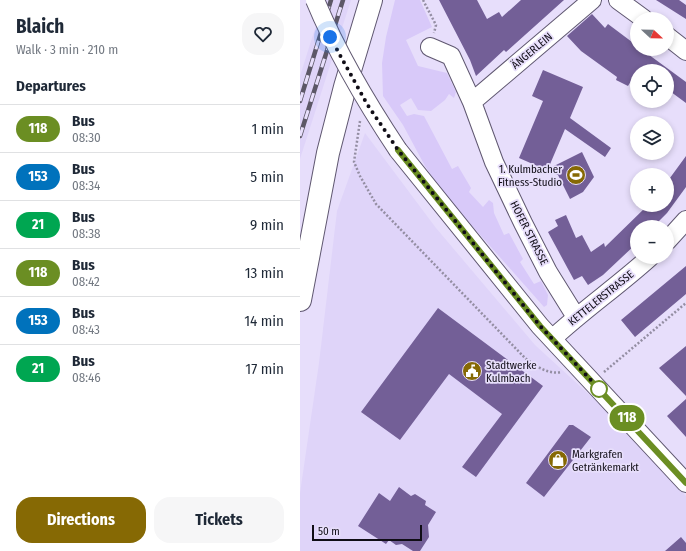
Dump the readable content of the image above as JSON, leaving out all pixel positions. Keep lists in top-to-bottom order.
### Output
{
  "streets": {
    "street": ["ÄNGERLEIN", "HOFER STRASSE", "KETTELERSTRASSE"]
  },
  "crossings": [
    ["ÄNGERLEIN", "HOFER STRASSE"],
    ["HOFER STRASSE", "KETTELERSTRASSE"]
  ],
  "places": {
    "sports": ["1. Kulmbacher Fitness-Studio"],
    "public building": ["Stadtwerke Kulmbach"],
    "shop": ["Markgrafen Getränkemarkt"]
  },
  "lines": ["bus line 118"],
  "scale_bar": "50 m",
  "north": "right",
  "page": {
    "heading": [
      ["Blaich", "Walk · 3 min · 210 m"],
      "Departures"
    ],
    "on_map": "118",
    "map_buttons": ["+", "−"],
    "list": [
      {
        "mark": "118",
        "name": "Bus",
        "note": "08:30",
        "value": "1 min"
      },
      {
        "mark": "153",
        "name": "Bus",
        "note": "08:34",
        "value": "5 min"
      },
      {
        "mark": "21",
        "name": "Bus",
        "note": "08:38",
        "value": "9 min"
      },
      {
        "mark": "118",
        "name": "Bus",
        "note": "08:42",
        "value": "13 min"
      },
      {
        "mark": "153",
        "name": "Bus",
        "note": "08:43",
        "value": "14 min"
      },
      {
        "mark": "21",
        "name": "Bus",
        "note": "08:46",
        "value": "17 min"
      }
    ],
    "buttons": ["Directions", "Tickets"],
    "scale": "50 m"
  }
}
